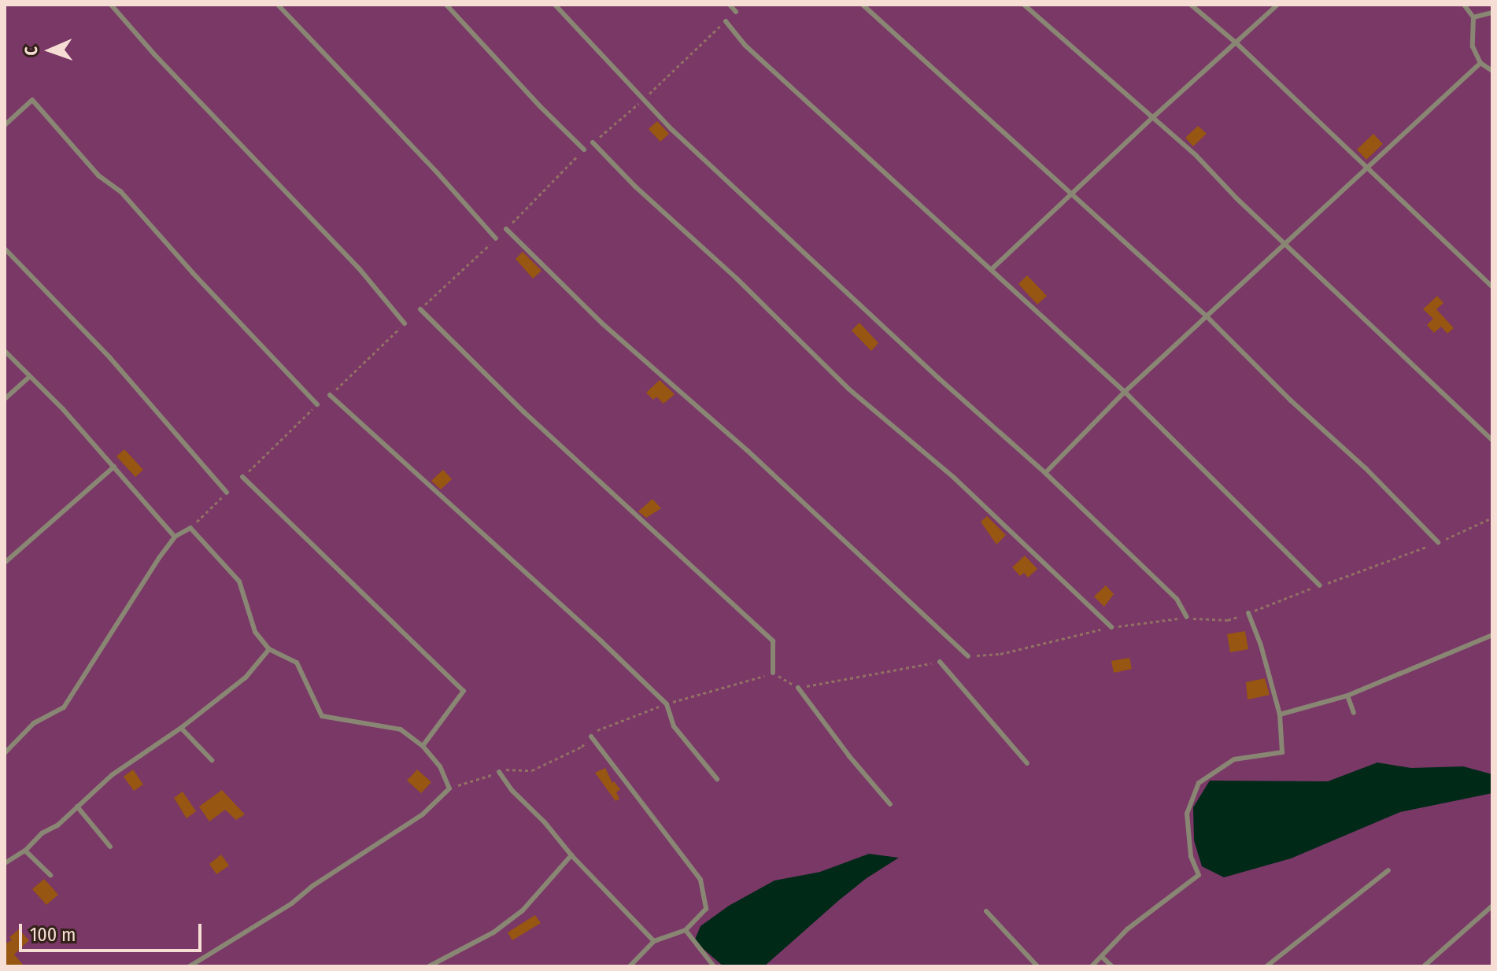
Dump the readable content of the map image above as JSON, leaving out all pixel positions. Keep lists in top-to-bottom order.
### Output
{
  "scale_bar": "100 m",
  "north": "left"
}
